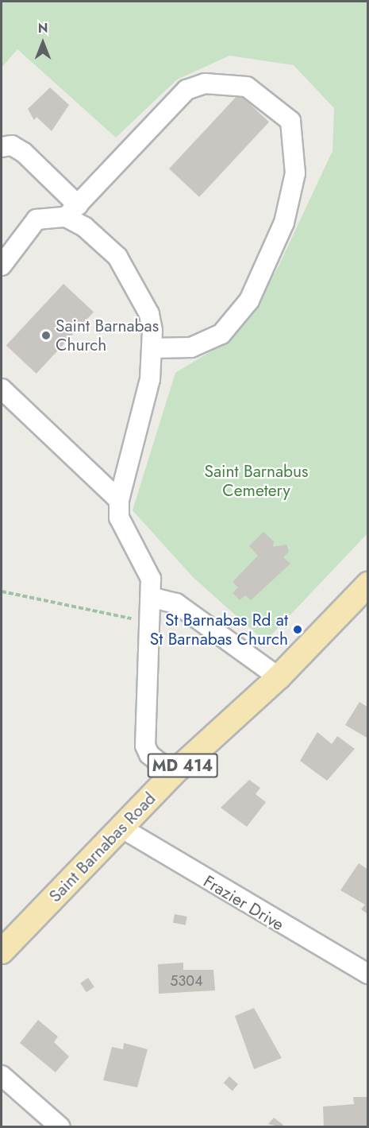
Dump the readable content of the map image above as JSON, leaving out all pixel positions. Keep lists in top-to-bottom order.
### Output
{
  "streets": {
    "main road": ["MD 414", "Saint Barnabas Road"],
    "street": ["Frazier Drive"]
  },
  "crossings": [
    ["Saint Barnabas Road", "Frazier Drive"]
  ],
  "parks": ["Saint Barnabus Cemetery"],
  "places": ["Saint Barnabas Church", "St Barnabas Rd at St Barnabas Church"],
  "house_numbers": ["5304"],
  "north": "top"
}
